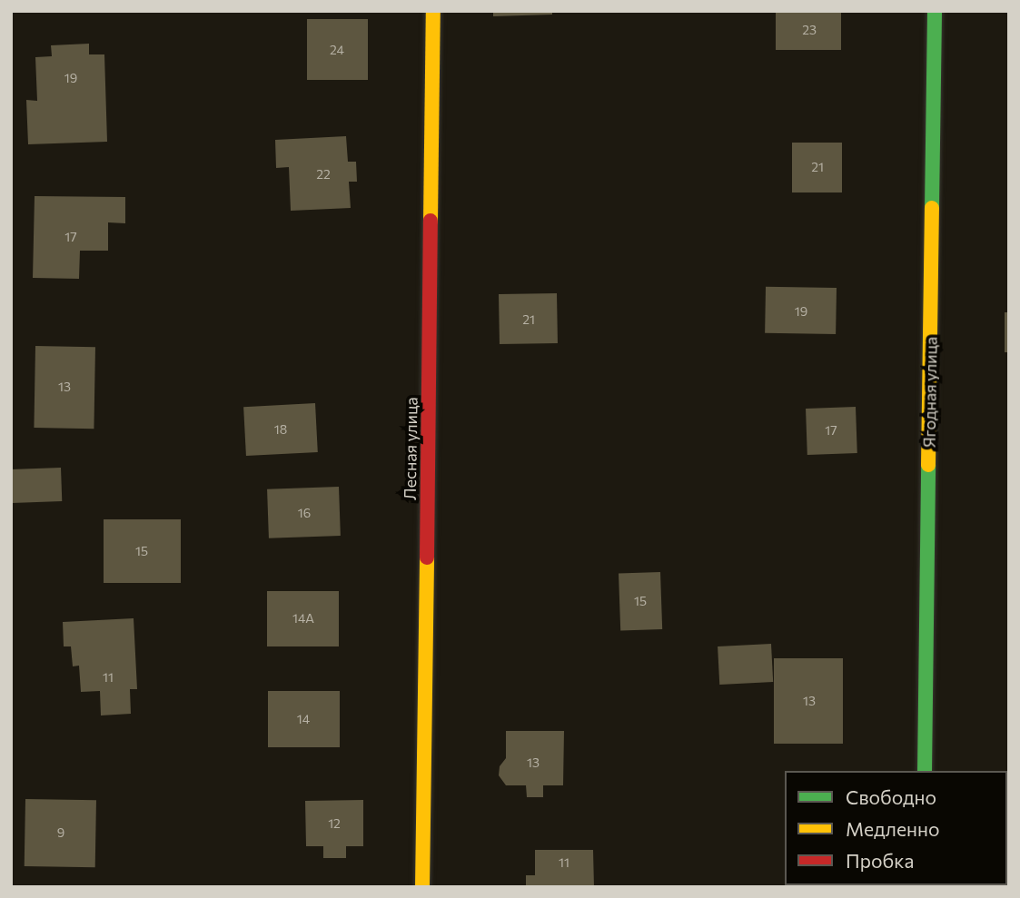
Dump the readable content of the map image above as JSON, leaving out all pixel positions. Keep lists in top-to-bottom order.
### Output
{
  "streets": {
    "street": ["Ягодная улица", "Лесная улица"]
  },
  "house_numbers": [
    "23",
    "24",
    "19",
    "21",
    "22",
    "17",
    "19",
    "21",
    "13",
    "18",
    "17",
    "16",
    "15",
    "15",
    "14А",
    "11",
    "13",
    "14",
    "13",
    "12",
    "9",
    "11"
  ],
  "legend": ["Свободно", "Медленно", "Пробка"]
}
